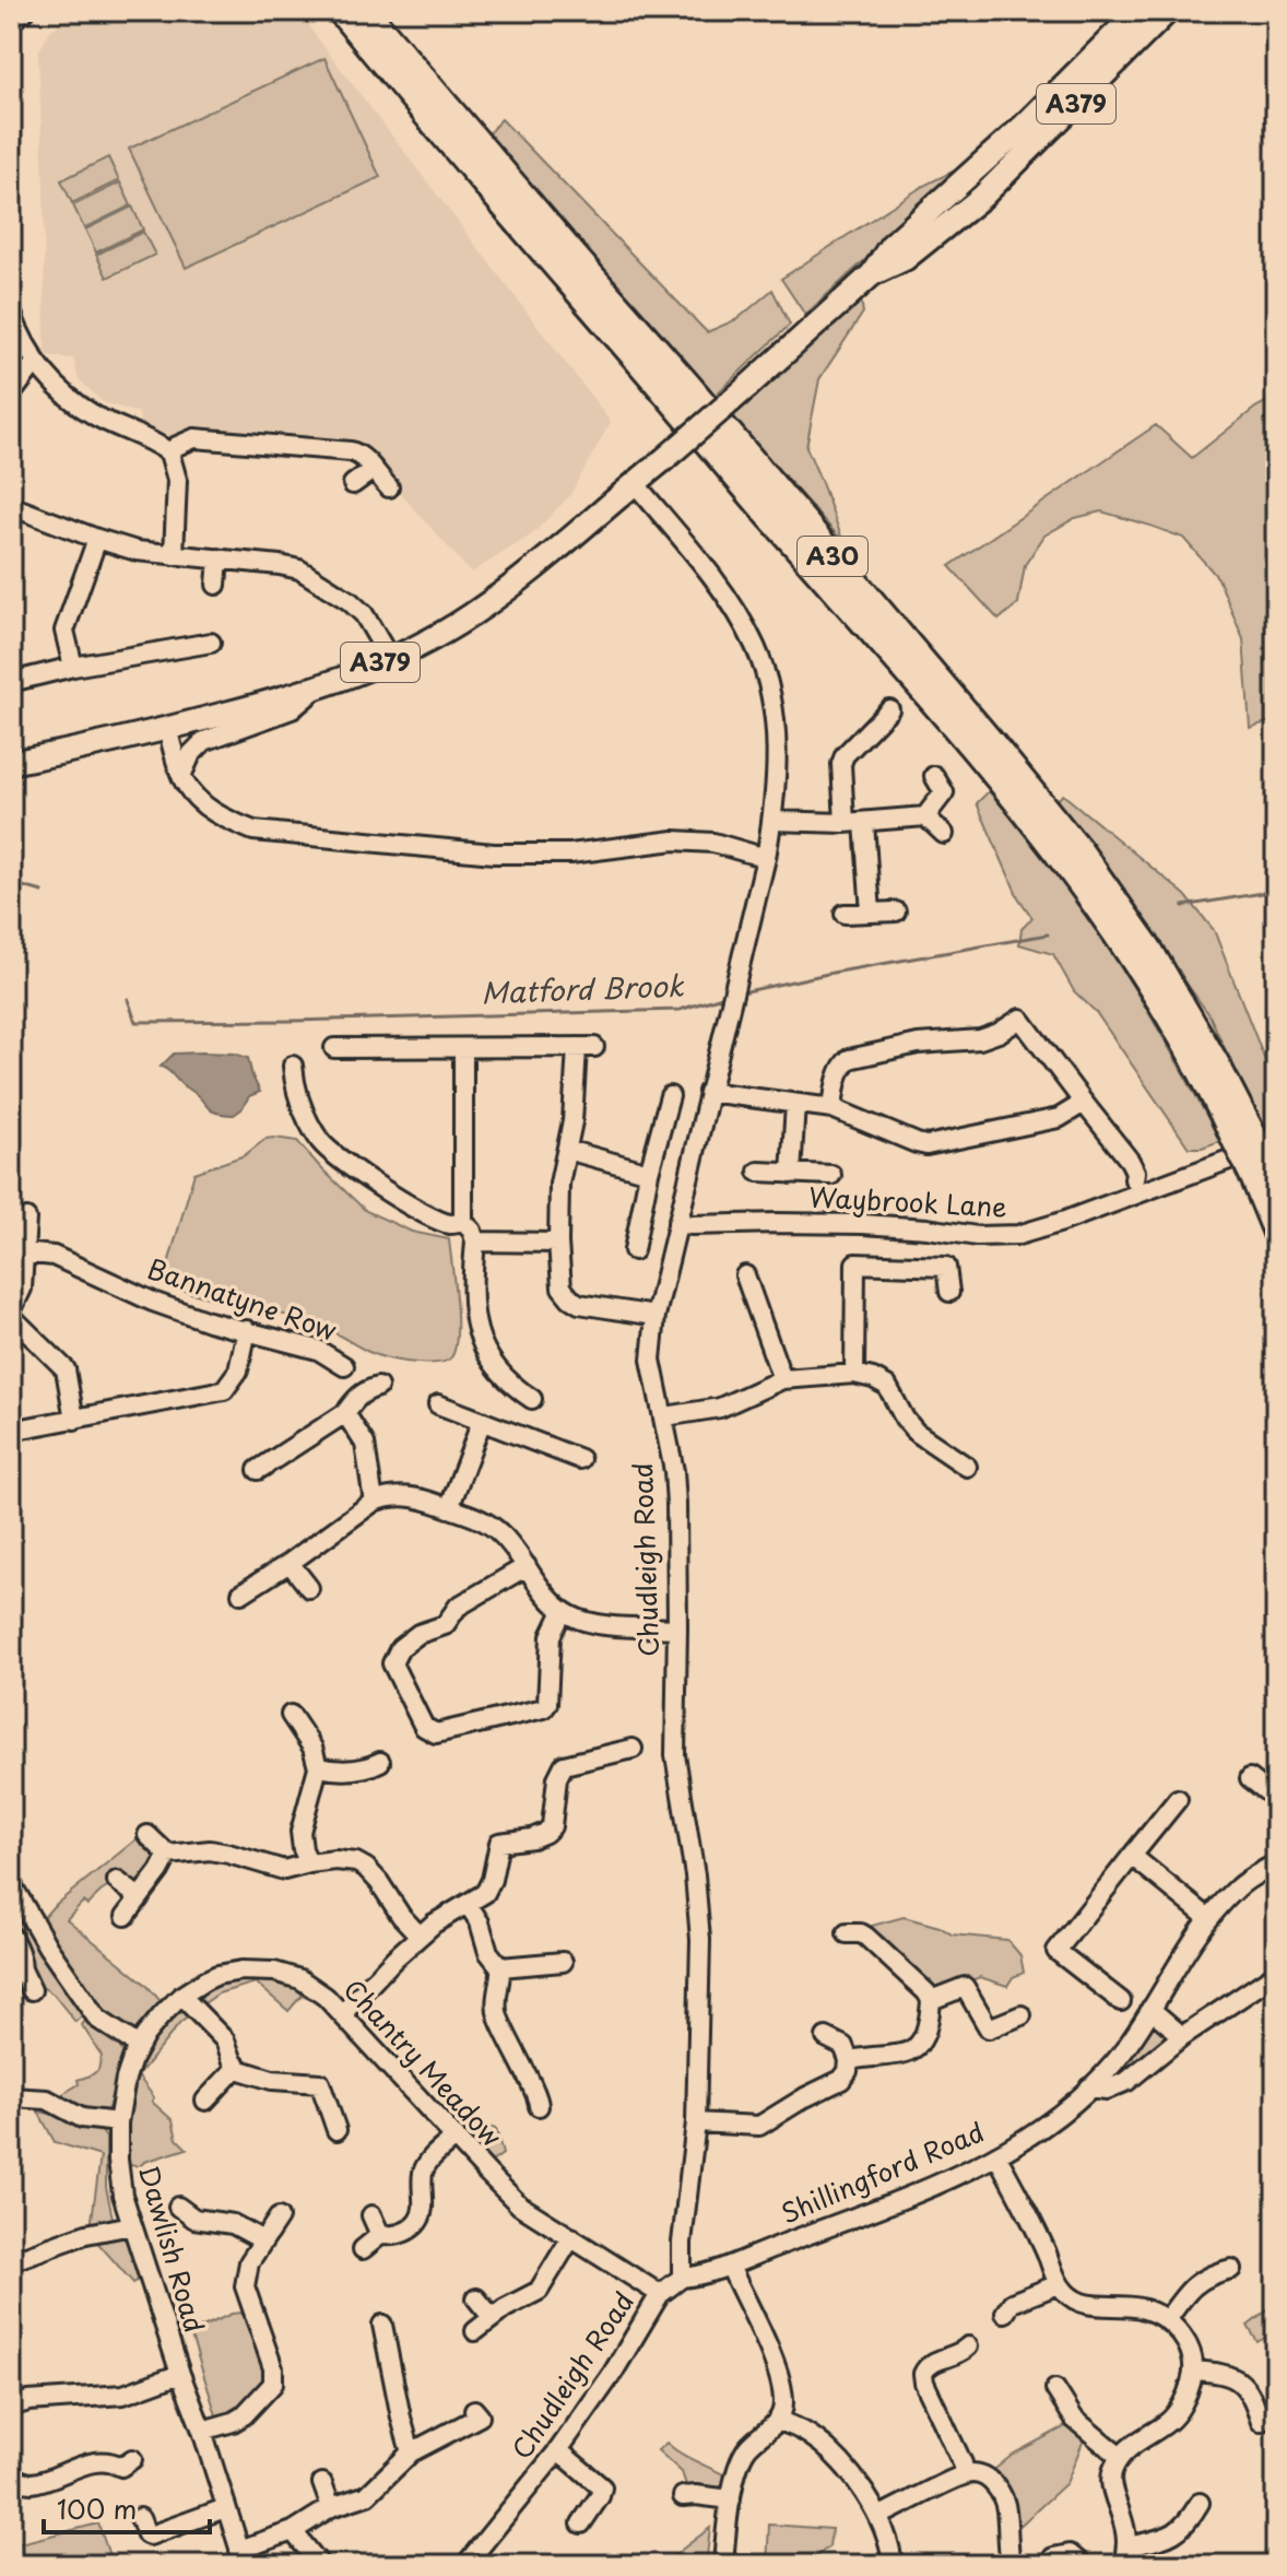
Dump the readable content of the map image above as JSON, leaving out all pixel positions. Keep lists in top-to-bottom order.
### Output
{
  "streets": {
    "highway": ["A30"],
    "main road": ["A379"],
    "street": [
      "Waybrook Lane",
      "Bannatyne Row",
      "Chudleigh Road",
      "Chantry Meadow",
      "Shillingford Road",
      "Dawlish Road"
    ]
  },
  "crossings": [
    ["A379", "Chudleigh Road"],
    ["A30", "Waybrook Lane"],
    ["Waybrook Lane", "Chudleigh Road"],
    ["Chudleigh Road", "Chantry Meadow"],
    ["Chudleigh Road", "Shillingford Road"],
    ["Chantry Meadow", "Dawlish Road"]
  ],
  "water": ["Matford Brook"],
  "scale_bar": "100 m"
}
